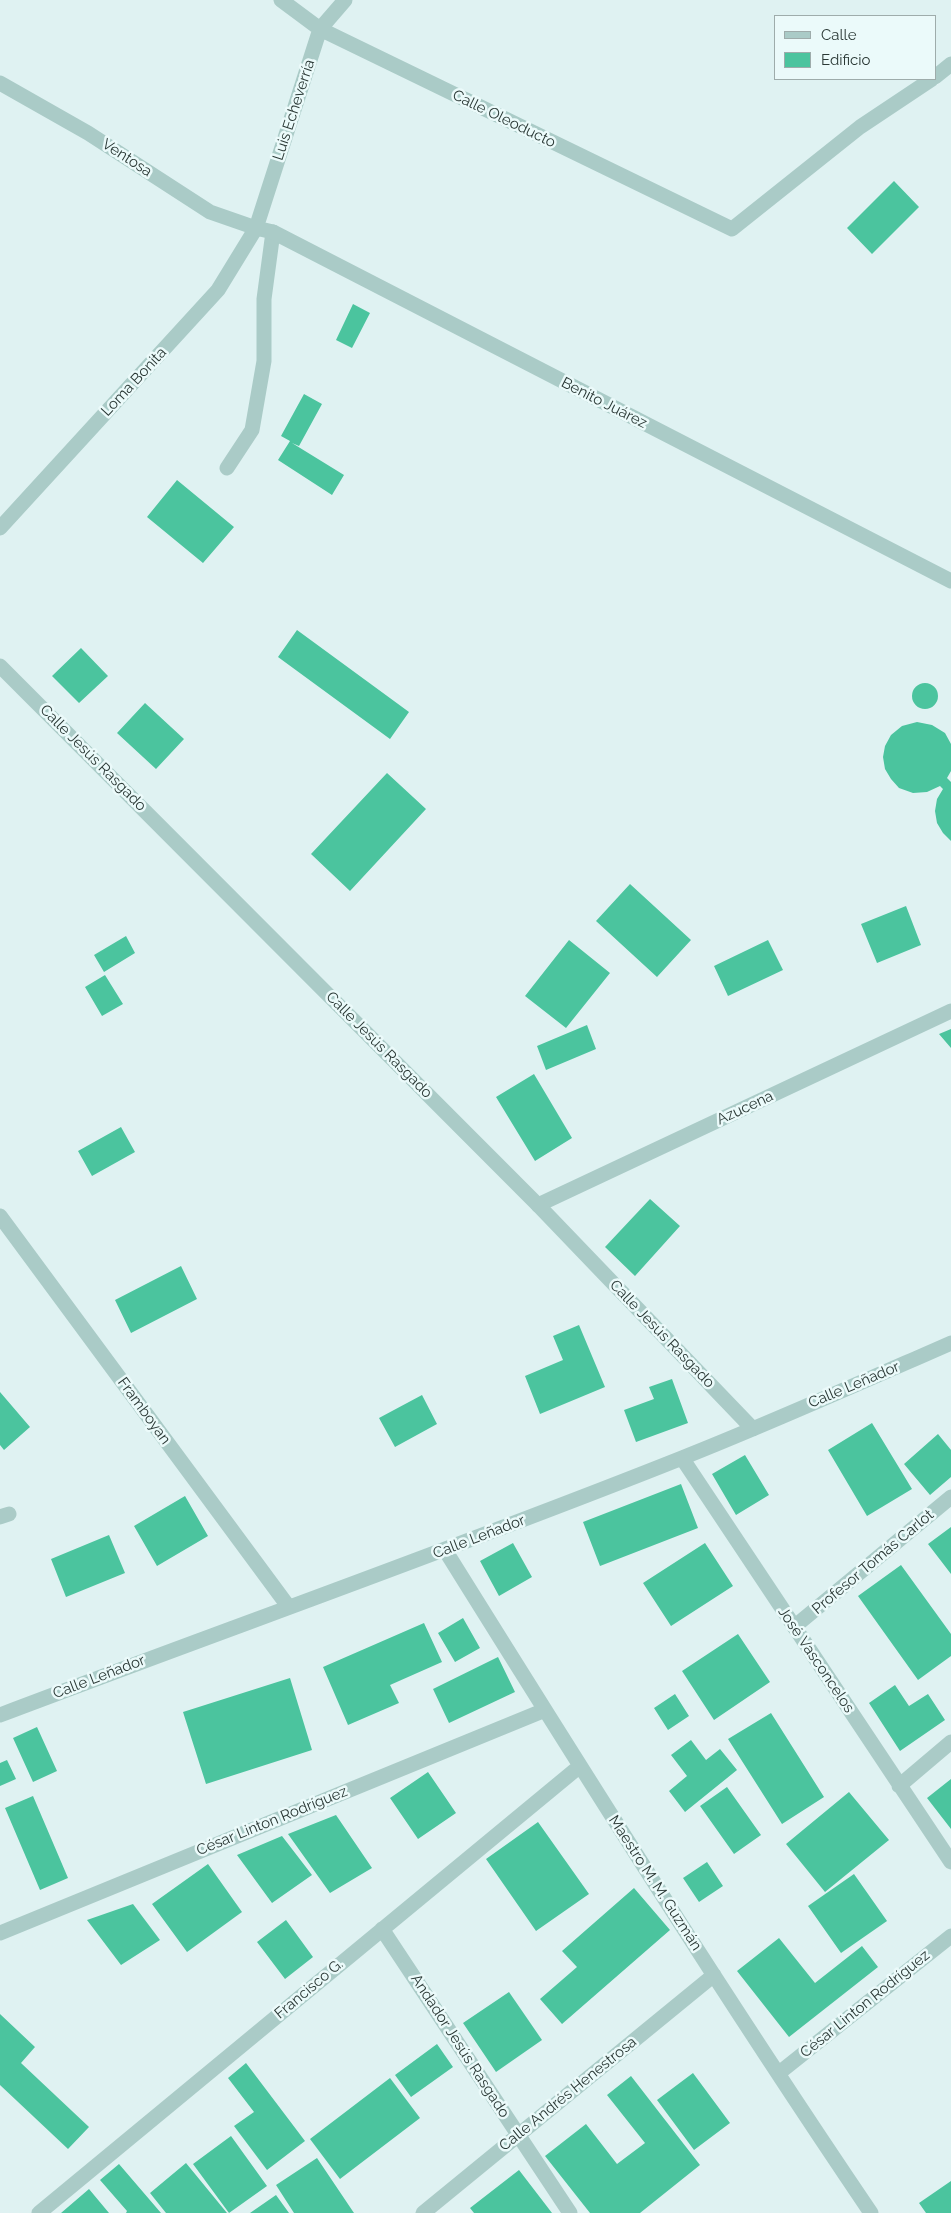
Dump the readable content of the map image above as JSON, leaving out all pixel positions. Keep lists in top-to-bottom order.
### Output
{
  "streets": {
    "street": [
      "Luis Echeverría",
      "Calle Oleoducto",
      "Ventosa",
      "Loma Bonita",
      "Benito Juárez",
      "Calle Jesús Rasgado",
      "Azucena",
      "Calle Leñador",
      "Framboyan",
      "Profesor Tomás Carlot",
      "José Vasconcelos",
      "César Linton Rodríguez",
      "Maestro M. M. Guzmán",
      "Francisco G.",
      "Andador Jesús Rasgado",
      "Calle Andrés Henestrosa"
    ]
  },
  "crossings": [
    ["Luis Echeverría", "Calle Oleoducto"],
    ["Luis Echeverría", "Ventosa"],
    ["Luis Echeverría", "Loma Bonita"],
    ["Luis Echeverría", "Benito Juárez"],
    ["Ventosa", "Loma Bonita"],
    ["Ventosa", "Benito Juárez"],
    ["Loma Bonita", "Benito Juárez"],
    ["Calle Jesús Rasgado", "Azucena"],
    ["Calle Jesús Rasgado", "Calle Leñador"],
    ["Calle Leñador", "Framboyan"],
    ["Calle Leñador", "José Vasconcelos"],
    ["Calle Leñador", "Maestro M. M. Guzmán"],
    ["Profesor Tomás Carlot", "José Vasconcelos"],
    ["César Linton Rodríguez", "Maestro M. M. Guzmán"],
    ["Maestro M. M. Guzmán", "Francisco G."],
    ["Maestro M. M. Guzmán", "Calle Andrés Henestrosa"],
    ["Francisco G.", "Andador Jesús Rasgado"],
    ["Andador Jesús Rasgado", "Calle Andrés Henestrosa"]
  ],
  "legend": ["Calle", "Edificio"]
}
